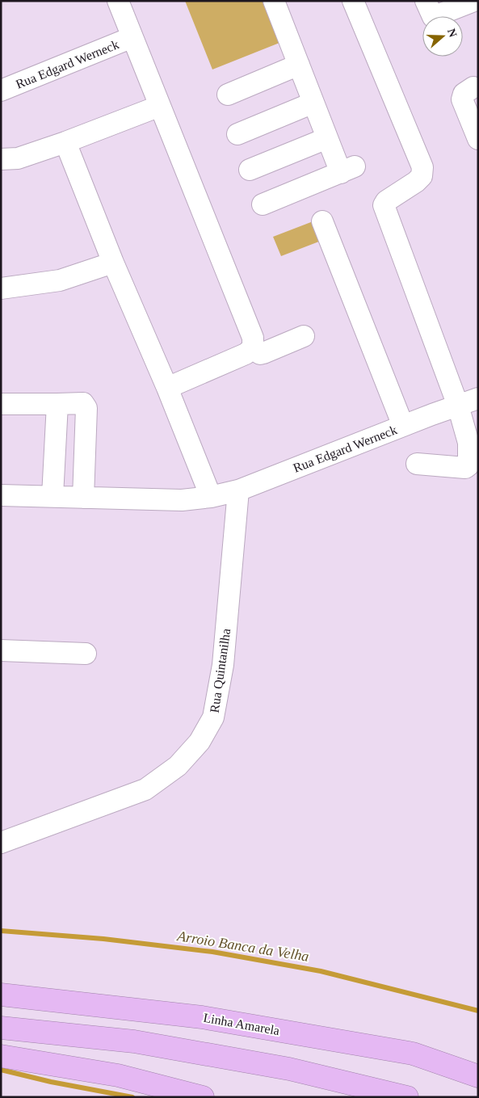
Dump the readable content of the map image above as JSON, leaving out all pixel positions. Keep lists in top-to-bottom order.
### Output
{
  "streets": {
    "highway": ["Linha Amarela"],
    "street": ["Rua Edgard Werneck", "Rua Quintanilha"]
  },
  "crossings": [
    ["Rua Edgard Werneck", "Rua Quintanilha"]
  ],
  "water": ["Arroio Banca da Velha"],
  "north": "right"
}
